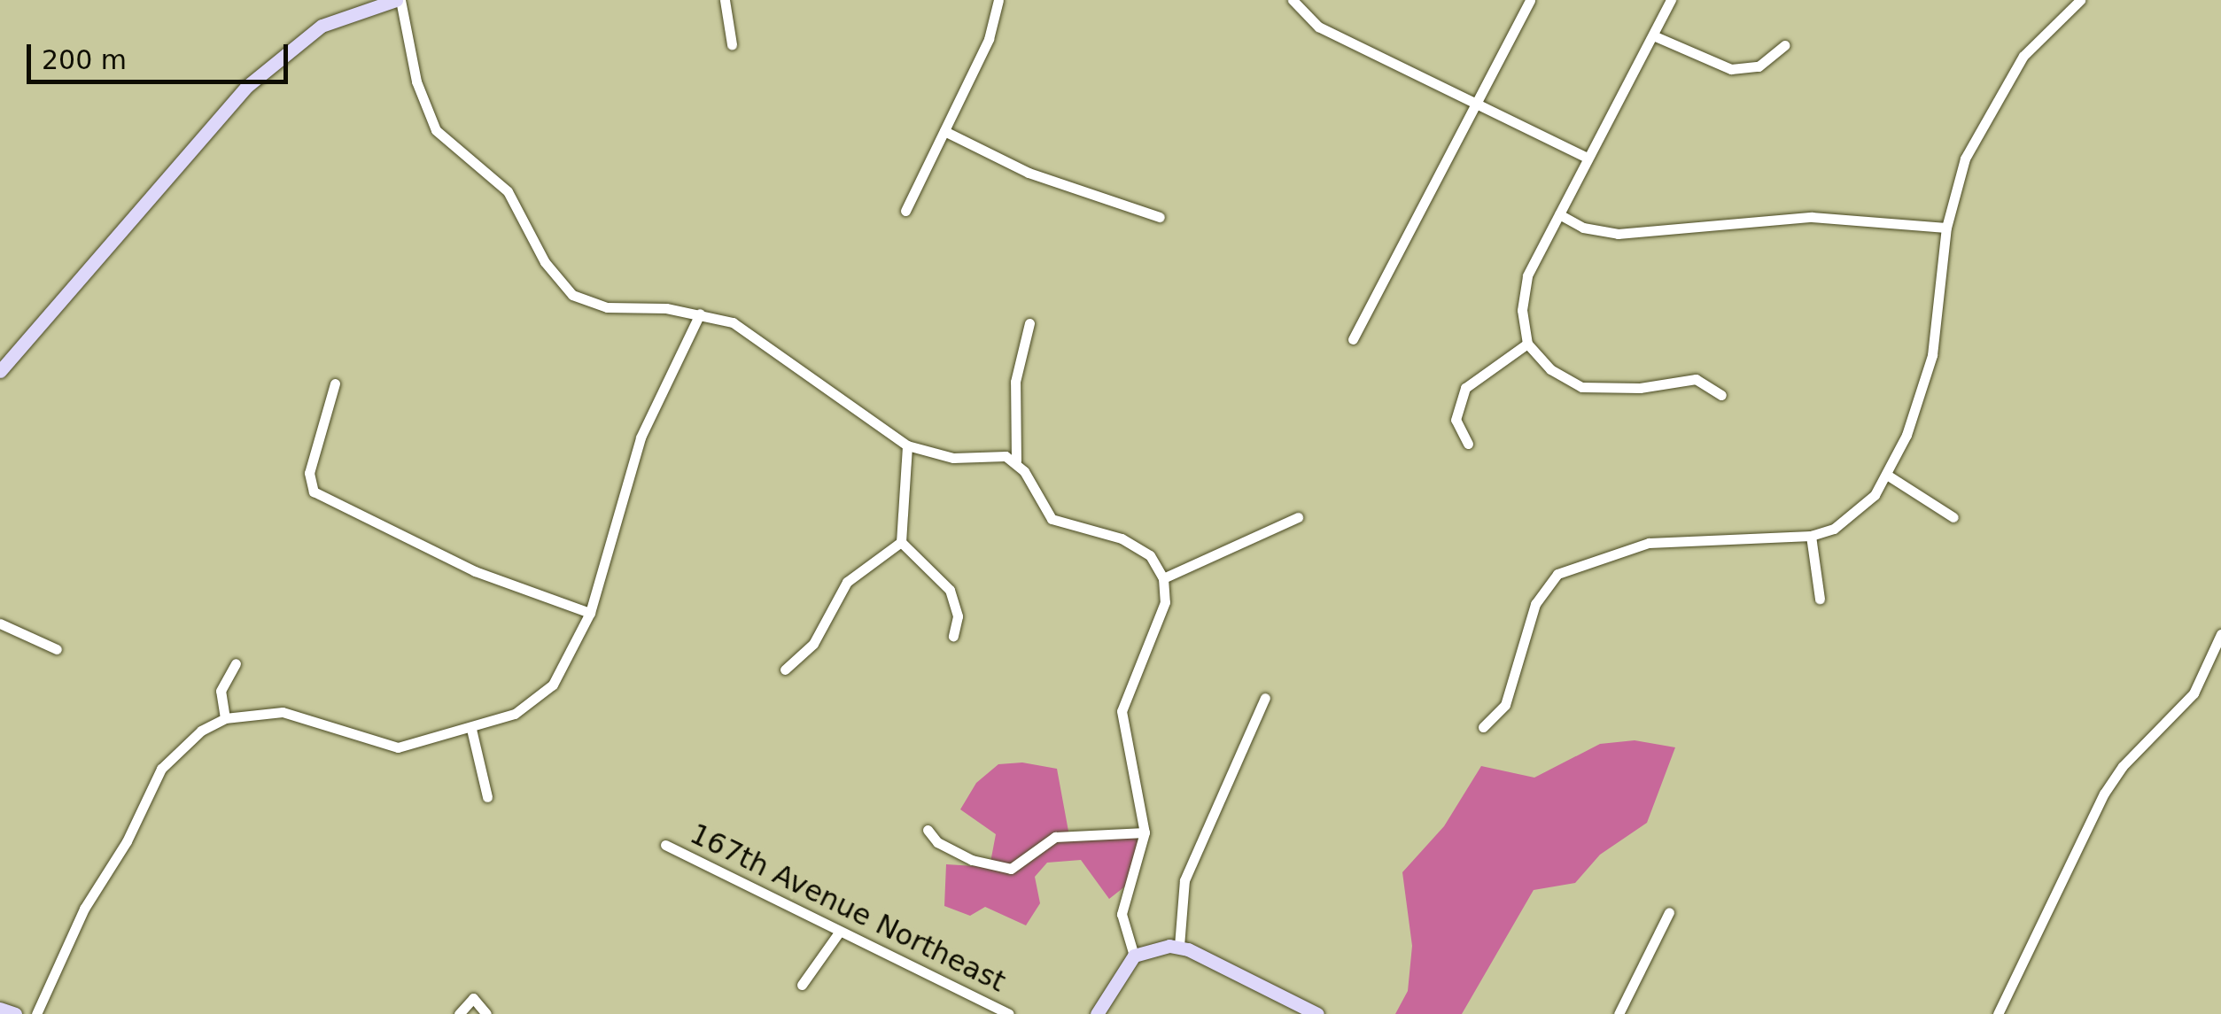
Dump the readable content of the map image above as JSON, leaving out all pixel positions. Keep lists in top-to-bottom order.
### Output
{
  "streets": {
    "street": ["167th Avenue Northeast"]
  },
  "scale_bar": "200 m"
}
